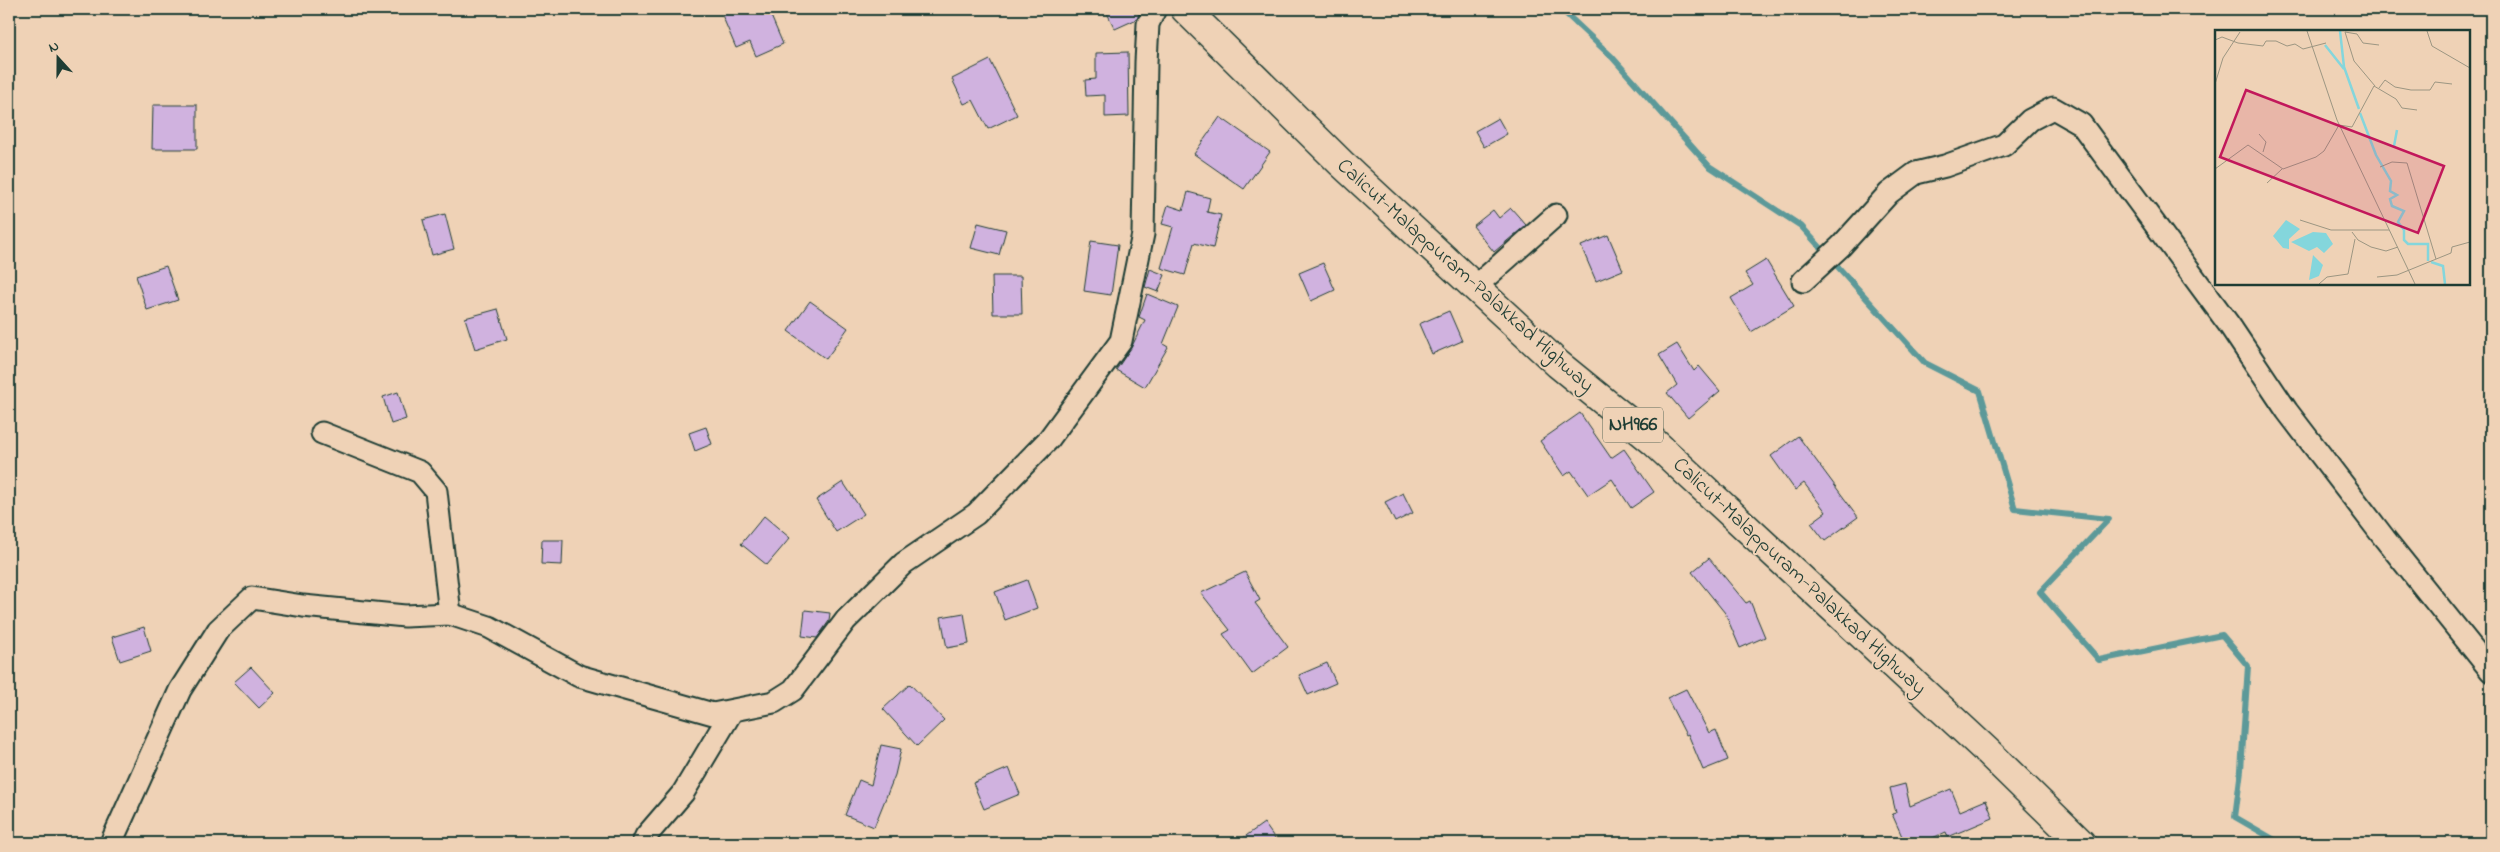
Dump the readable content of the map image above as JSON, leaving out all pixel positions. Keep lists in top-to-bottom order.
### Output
{
  "streets": {
    "highway": ["Calicut-Malappuram-Palakkad Highway", "NH966"]
  },
  "north": "top"
}
